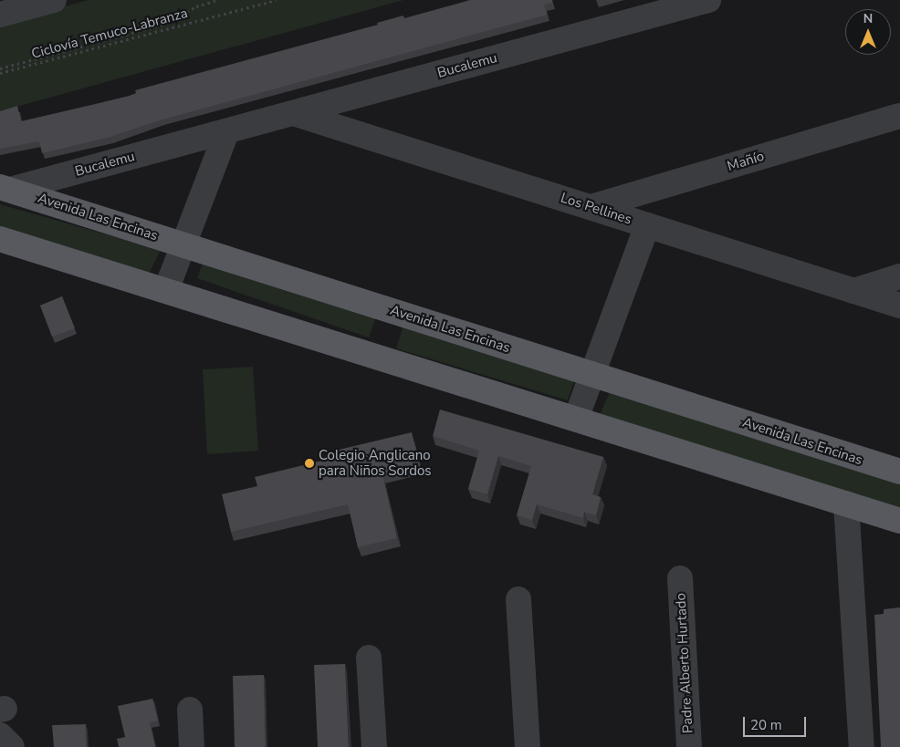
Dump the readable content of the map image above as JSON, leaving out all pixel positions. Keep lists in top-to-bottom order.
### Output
{
  "streets": {
    "main road": ["Avenida Las Encinas"],
    "street": [
      "Bucalemu",
      "Mañío",
      "Los Pellines",
      "Padre Alberto Hurtado"
    ],
    "path": ["Ciclovía Temuco-Labranza"]
  },
  "crossings": [
    ["Bucalemu", "Los Pellines"],
    ["Bucalemu", "Avenida Las Encinas"],
    ["Mañío", "Los Pellines"]
  ],
  "places": ["Colegio Anglicano para Niños Sordos"],
  "scale_bar": "20 m",
  "north": "top"
}
